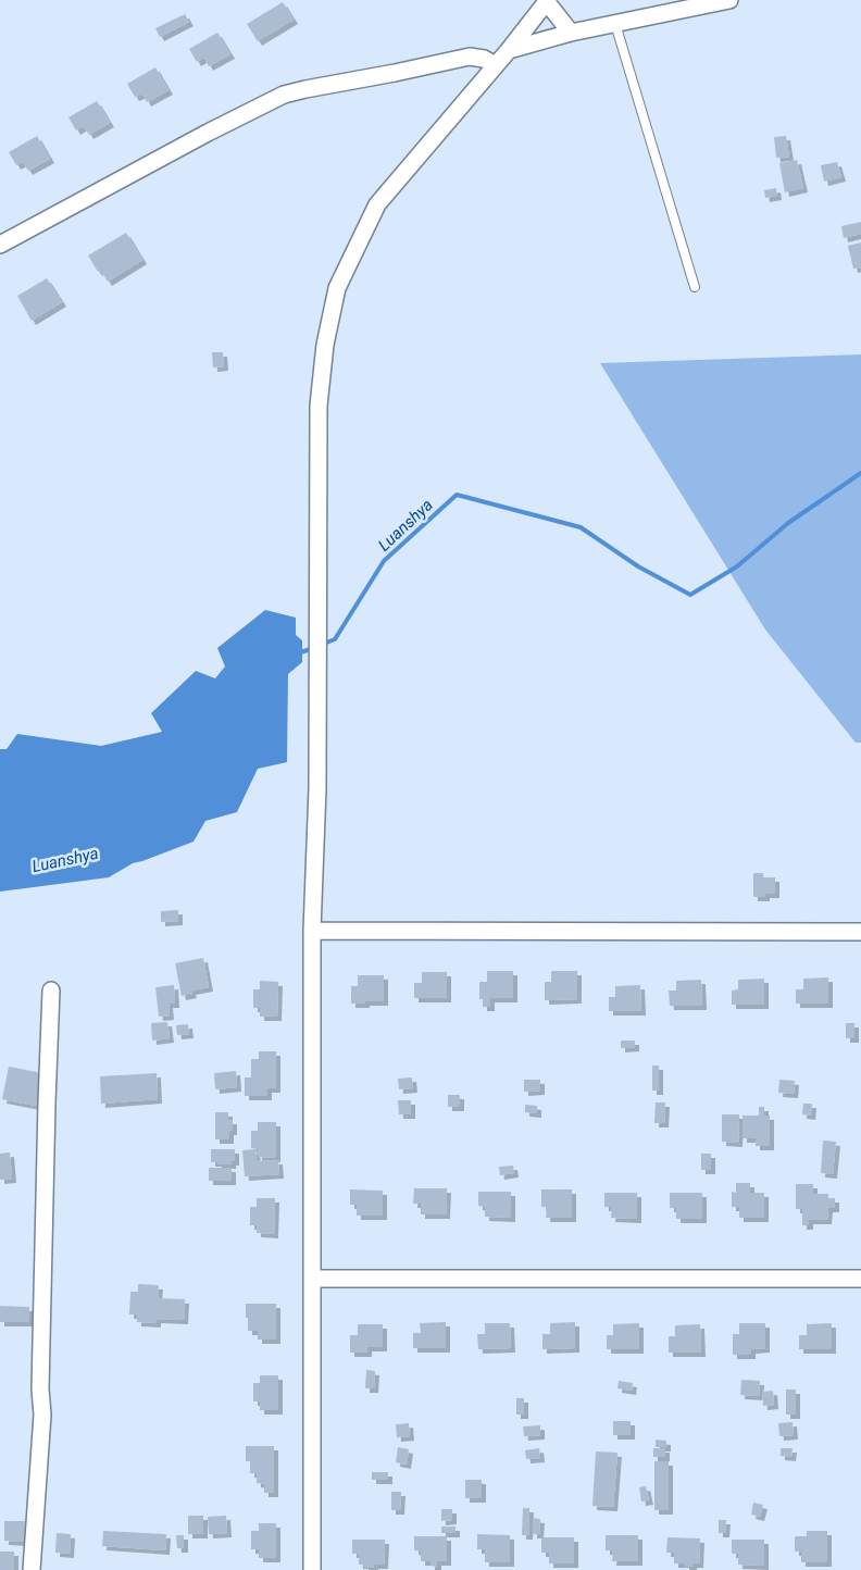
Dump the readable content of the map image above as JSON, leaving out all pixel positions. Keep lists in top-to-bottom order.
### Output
{
  "water": ["Luanshya"]
}
